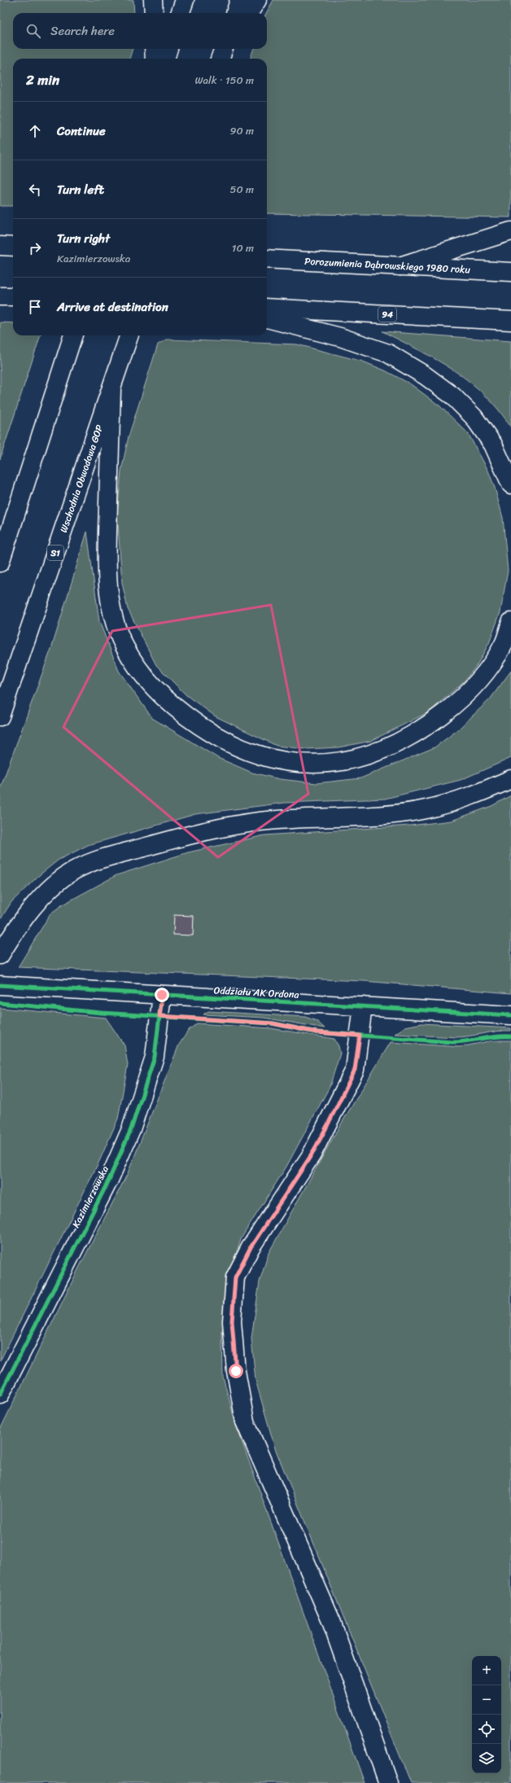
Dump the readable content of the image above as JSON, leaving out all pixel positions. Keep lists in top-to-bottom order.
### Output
{
  "streets": {
    "main road": [
      "Porozumienia Dąbrowskiego 1980 roku",
      "94",
      "Wschodnia Obwodowa GOP",
      "S1",
      "Oddziału AK Ordona",
      "Kazimierzowska"
    ]
  },
  "crossings": [
    ["Oddziału AK Ordona", "Kazimierzowska"]
  ],
  "page": {
    "search": "Search here",
    "heading": ["2 min", "Walk · 150 m"],
    "list": [
      ["Continue", "90 m"],
      ["Turn left", "50 m"],
      ["Turn right", "Kazimierzowska", "10 m"],
      "Arrive at destination"
    ],
    "map_buttons": ["+", "−"]
  }
}
